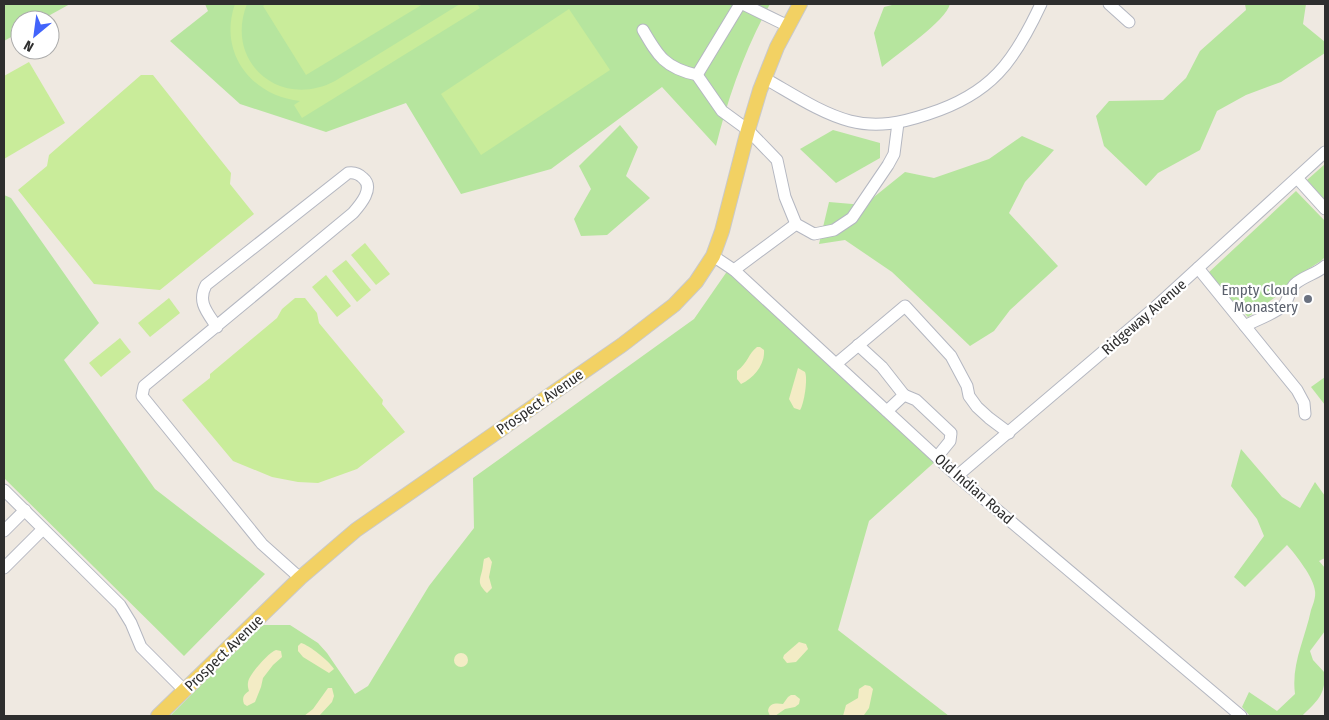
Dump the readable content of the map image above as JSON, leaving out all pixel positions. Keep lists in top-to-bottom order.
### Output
{
  "streets": {
    "main road": ["Prospect Avenue"],
    "street": ["Ridgeway Avenue", "Old Indian Road"]
  },
  "crossings": [
    ["Ridgeway Avenue", "Old Indian Road"],
    ["Prospect Avenue", "Old Indian Road"]
  ],
  "places": ["Empty Cloud Monastery"],
  "north": "bottom left"
}
